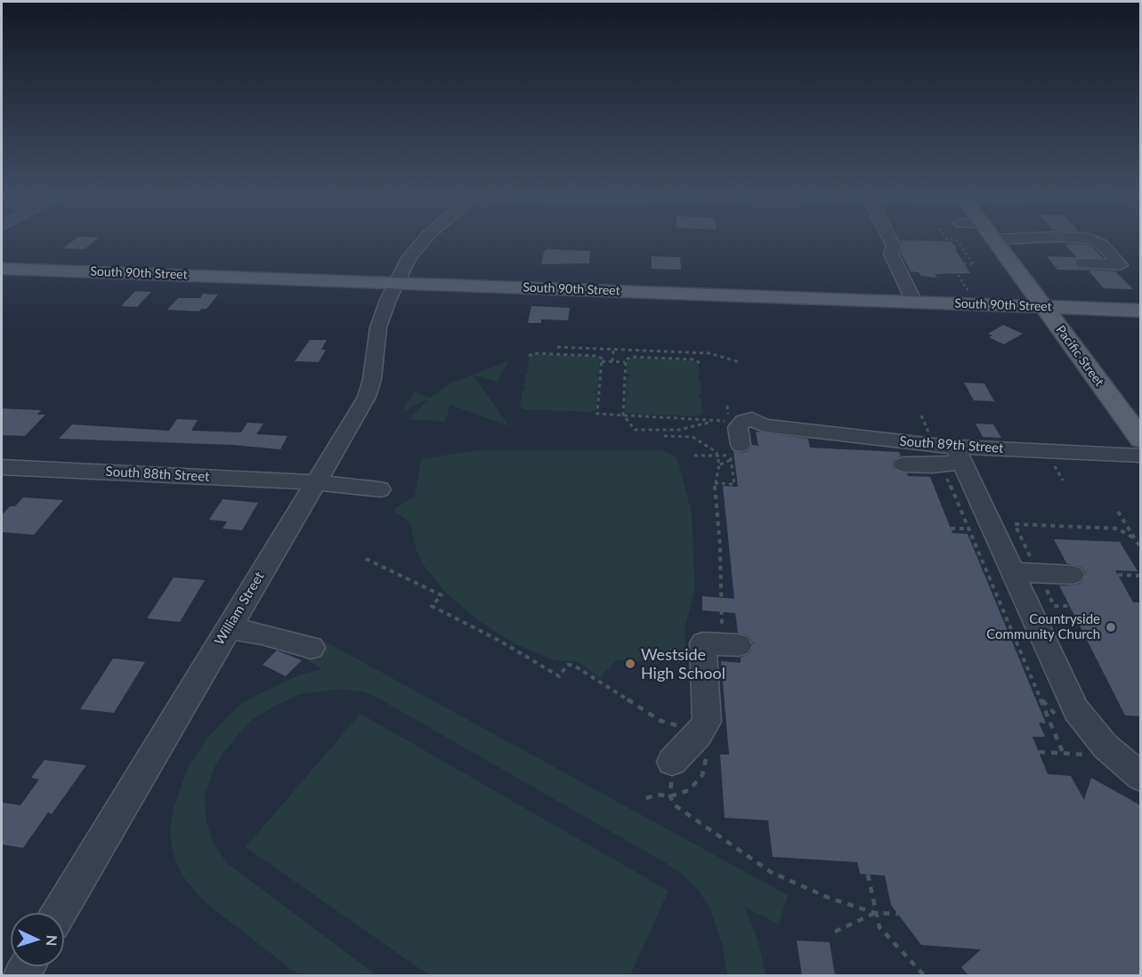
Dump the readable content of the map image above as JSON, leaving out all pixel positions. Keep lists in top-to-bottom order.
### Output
{
  "streets": {
    "main road": ["South 90th Street", "Pacific Street"],
    "street": ["South 89th Street", "South 88th Street", "William Street"]
  },
  "crossings": [
    ["South 90th Street", "Pacific Street"],
    ["South 90th Street", "William Street"],
    ["South 88th Street", "William Street"]
  ],
  "places": ["Countryside Community Church", "Westside High School"],
  "north": "right"
}
